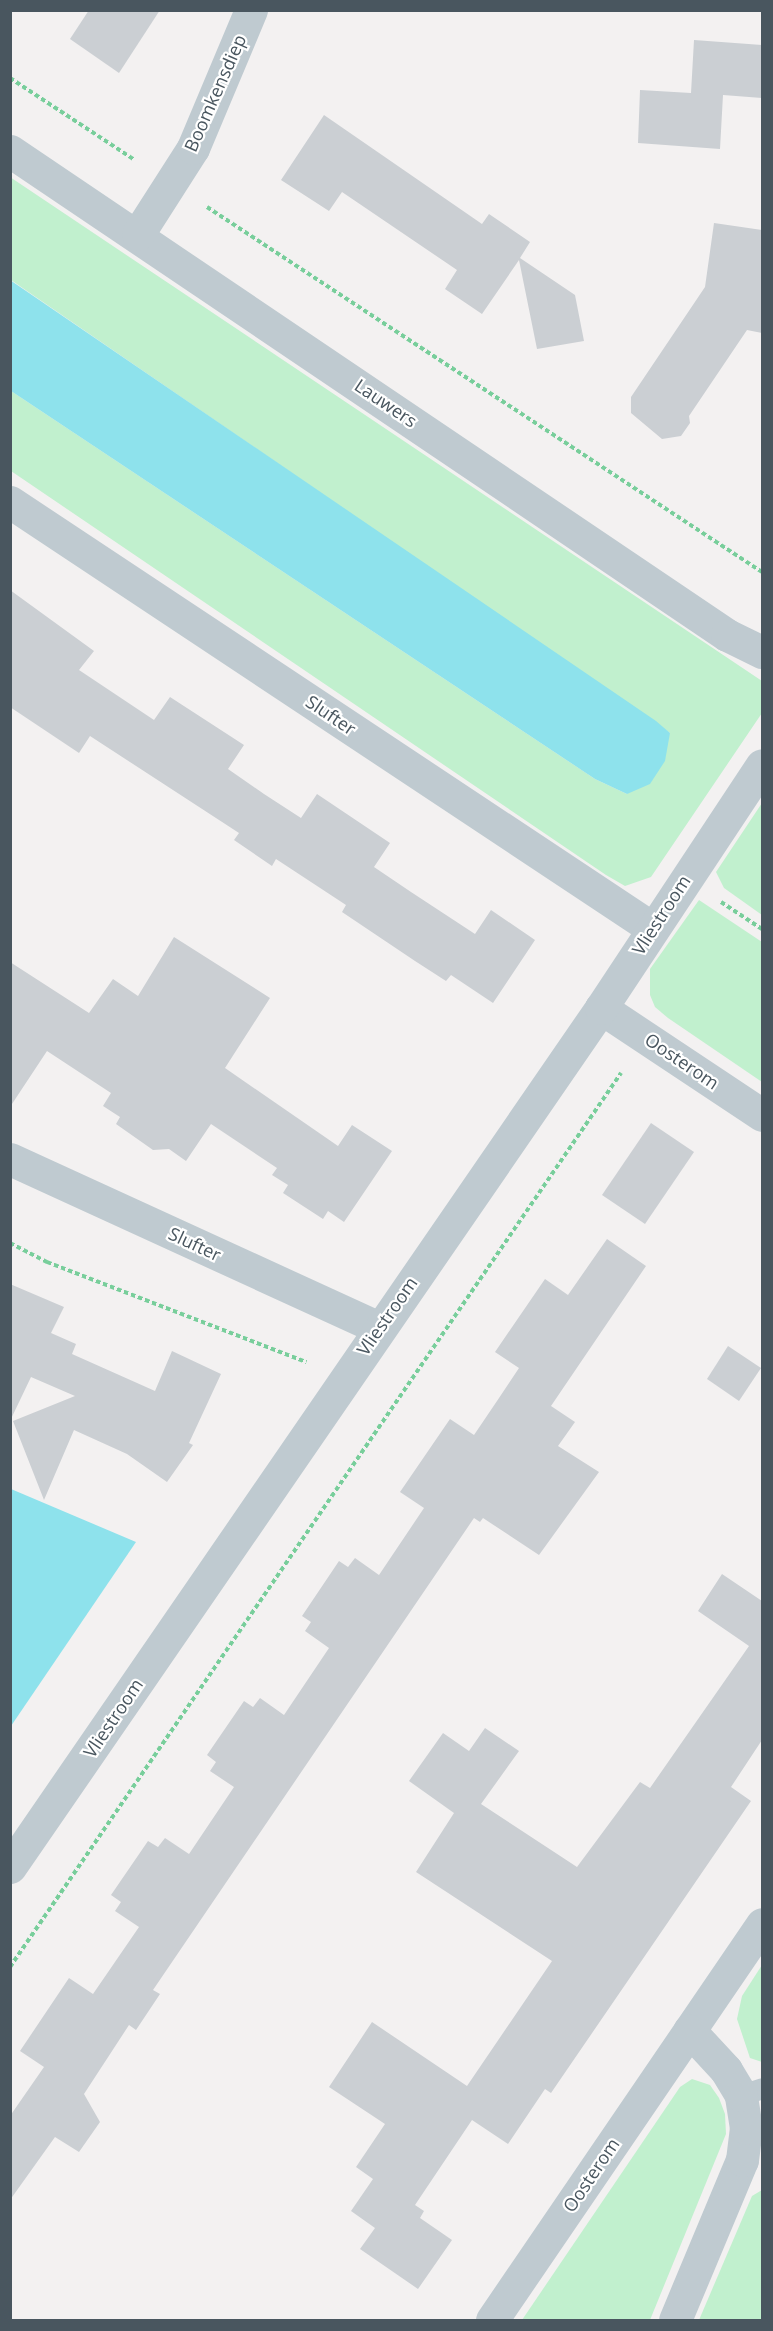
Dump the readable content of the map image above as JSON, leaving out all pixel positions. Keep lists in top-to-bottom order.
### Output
{
  "streets": {
    "street": [
      "Boomkensdiep",
      "Lauwers",
      "Slufter",
      "Vliestroom",
      "Oosterom"
    ]
  },
  "crossings": [
    ["Boomkensdiep", "Lauwers"],
    ["Slufter", "Vliestroom"],
    ["Vliestroom", "Oosterom"]
  ]
}
